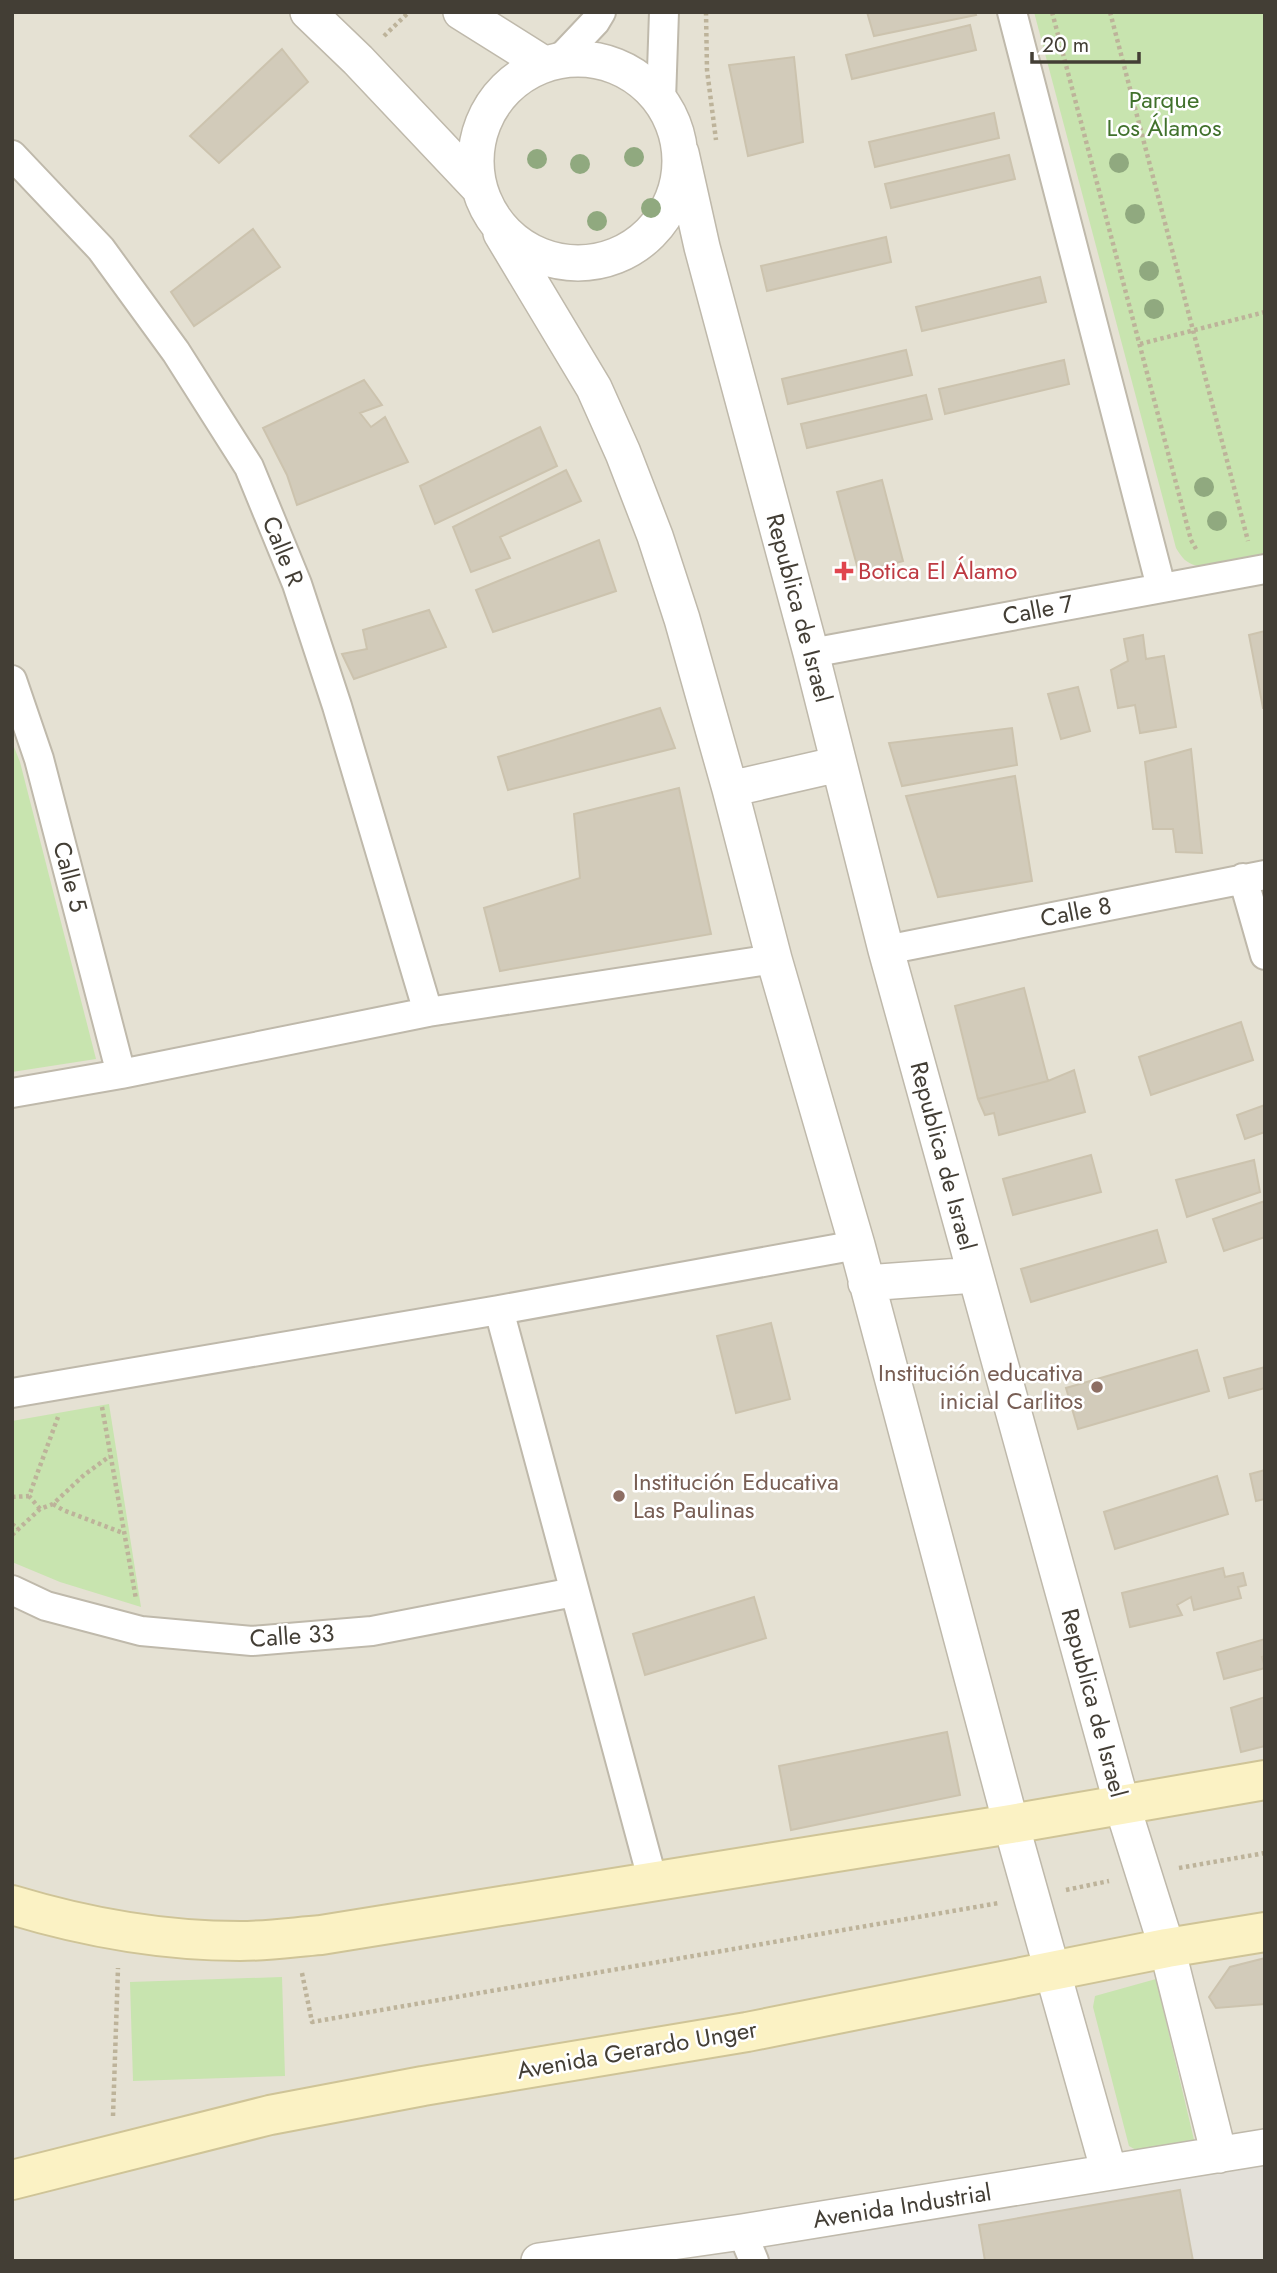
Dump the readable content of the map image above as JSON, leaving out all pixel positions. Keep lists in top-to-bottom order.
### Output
{
  "streets": {
    "main road": ["Avenida Gerardo Unger"],
    "street": [
      "Calle R",
      "Republica de Israel",
      "Calle 7",
      "Calle 5",
      "Calle 8",
      "Calle 33",
      "Avenida Industrial"
    ]
  },
  "crossings": [
    ["Republica de Israel", "Calle 7"],
    ["Republica de Israel", "Calle 8"],
    ["Republica de Israel", "Avenida Gerardo Unger"],
    ["Republica de Israel", "Avenida Industrial"]
  ],
  "parks": ["Parque Los Álamos"],
  "places": {
    "health": ["Botica El Álamo"],
    "other": ["Institución educativa inicial Carlitos", "Institución Educativa Las Paulinas"]
  },
  "scale_bar": "20 m"
}
